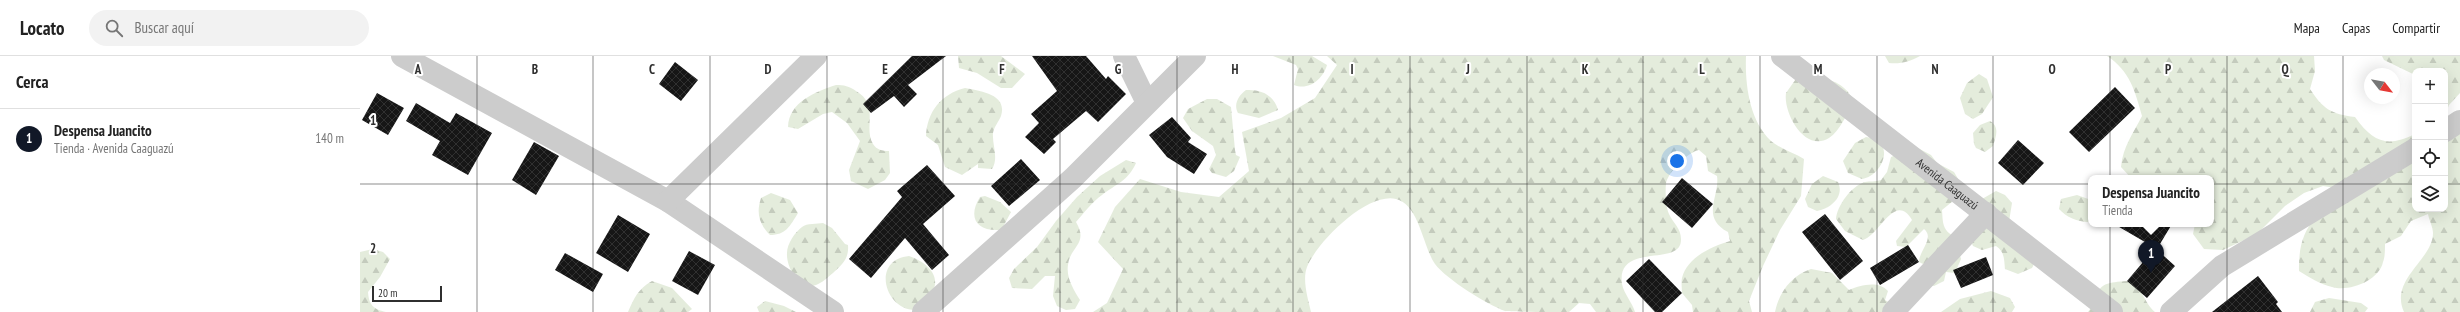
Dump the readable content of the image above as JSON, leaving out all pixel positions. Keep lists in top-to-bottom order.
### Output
{
  "streets": {
    "street": ["Avenida Caaguazú"]
  },
  "scale_bar": "20 m",
  "north": "bottom right",
  "page": {
    "header": "Locato",
    "search": "Buscar aquí",
    "nav": ["Mapa", "Capas", "Compartir"],
    "heading": "Cerca",
    "map_buttons": ["+", "−"],
    "list": [
      {
        "mark": "1",
        "name": "Despensa Juancito",
        "note": "Tienda · Avenida Caaguazú",
        "value": "140 m"
      }
    ],
    "popup": ["Despensa Juancito", "Tienda"],
    "pins": "1",
    "scale": "20 m"
  },
  "grid": {
    "columns": [
      "A",
      "B",
      "C",
      "D",
      "E",
      "F",
      "G",
      "H",
      "I",
      "J",
      "K",
      "L",
      "M",
      "N",
      "O",
      "P",
      "Q"
    ],
    "rows": ["1", "2"]
  }
}
